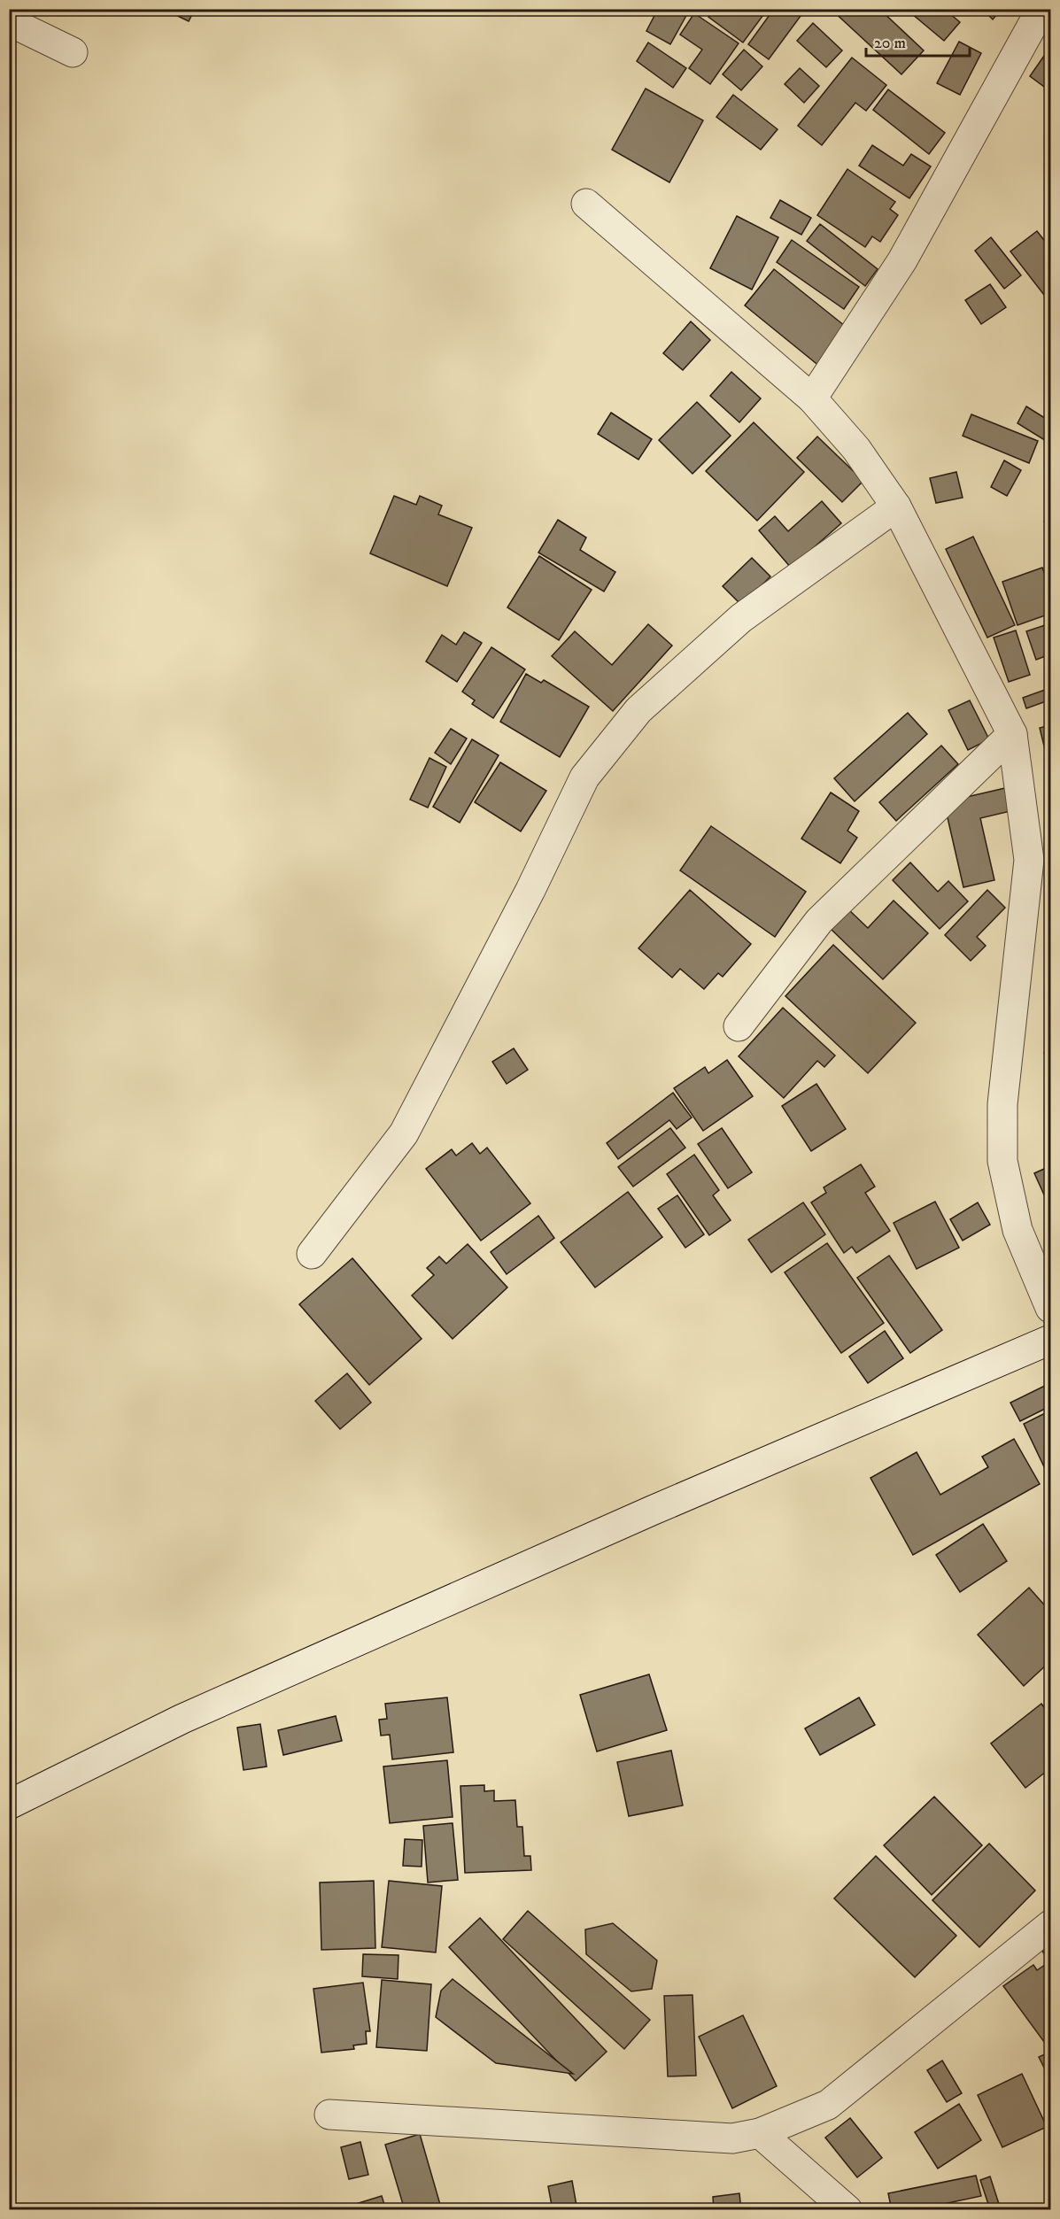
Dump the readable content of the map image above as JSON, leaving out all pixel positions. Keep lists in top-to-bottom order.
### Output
{
  "scale_bar": "20 m"
}
